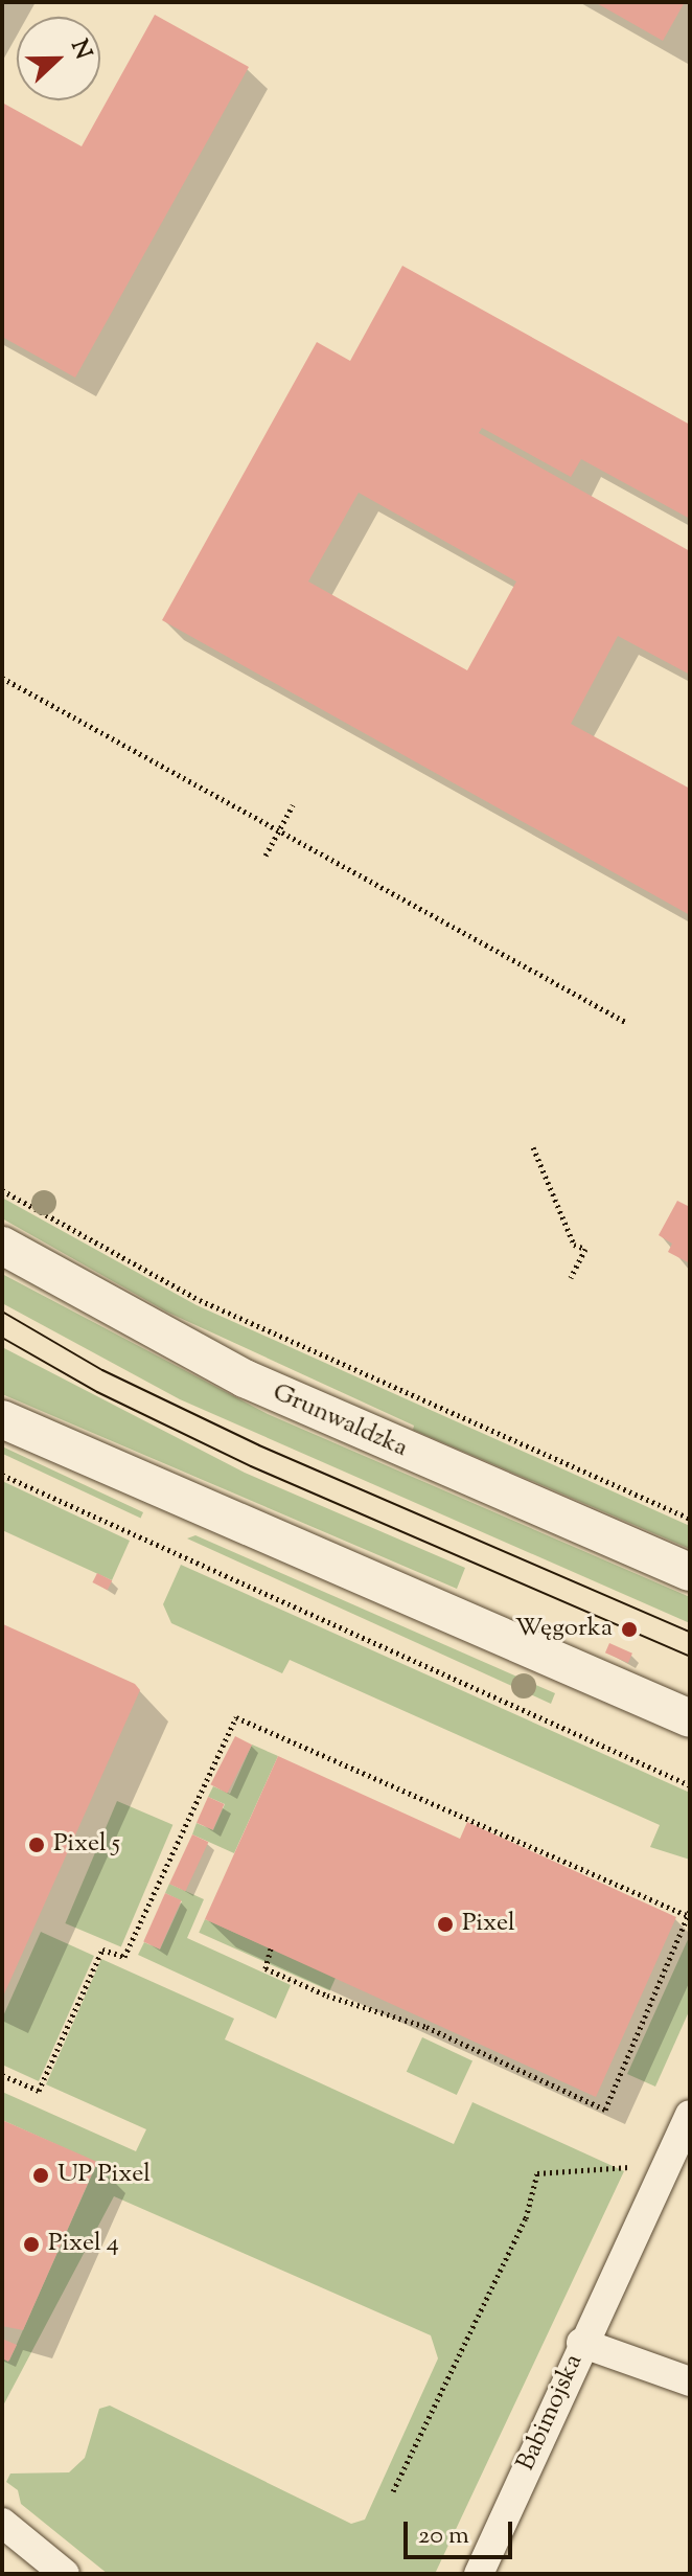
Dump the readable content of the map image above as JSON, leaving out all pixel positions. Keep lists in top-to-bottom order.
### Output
{
  "streets": {
    "street": ["Grunwaldzka", "Babimojska"]
  },
  "places": [
    "Węgorka",
    "Pixel 5",
    "Pixel",
    "UP Pixel",
    "Pixel 4"
  ],
  "scale_bar": "20 m",
  "north": "right"
}
